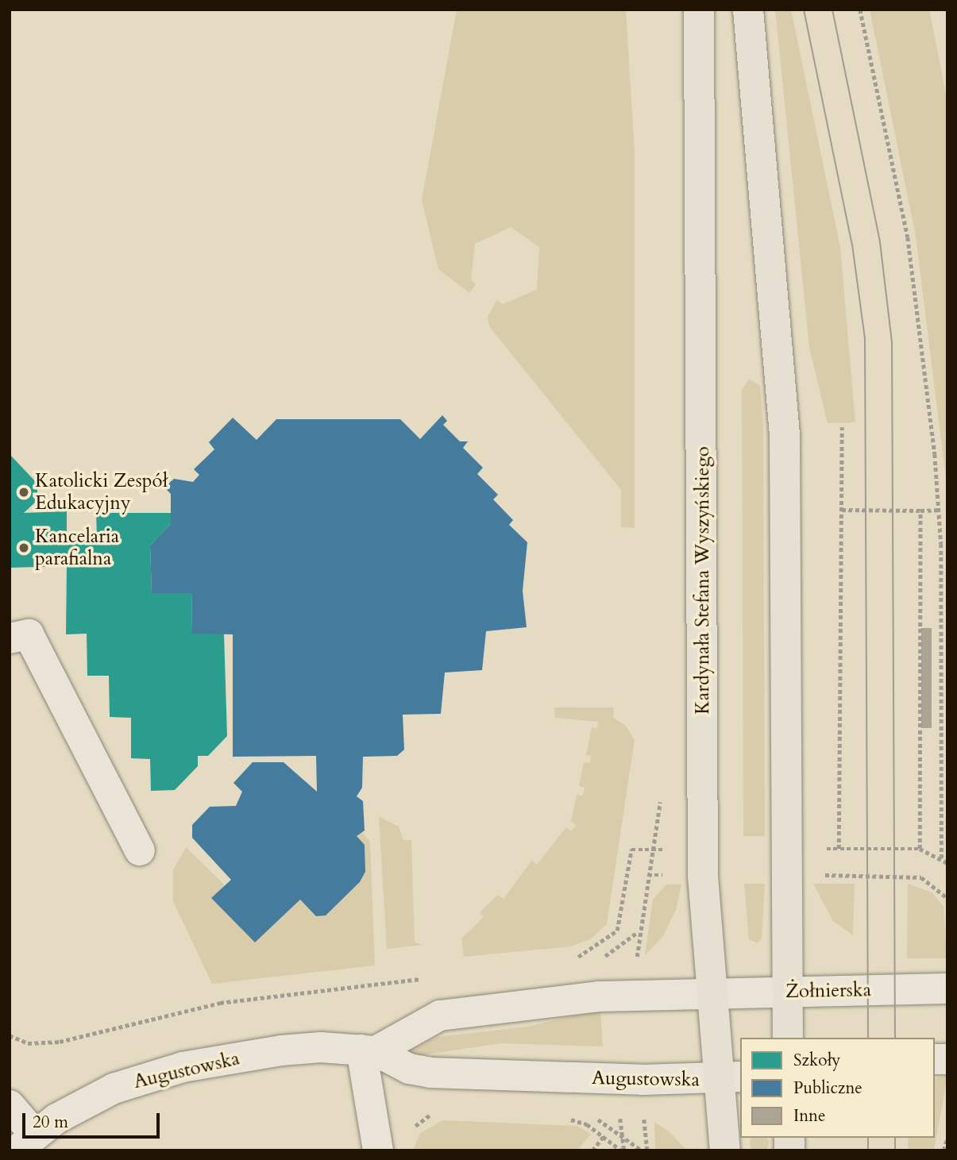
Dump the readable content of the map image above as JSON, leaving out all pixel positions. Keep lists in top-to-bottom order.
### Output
{
  "streets": {
    "main road": ["Kardynała Stefana Wyszyńskiego"],
    "street": ["Żołnierska", "Augustowska"]
  },
  "crossings": [
    ["Kardynała Stefana Wyszyńskiego", "Żołnierska"],
    ["Kardynała Stefana Wyszyńskiego", "Augustowska"],
    ["Żołnierska", "Augustowska"]
  ],
  "places": ["Katolicki Zespół Edukacyjny", "Kancelaria parafialna"],
  "legend": ["Szkoły", "Publiczne", "Inne"],
  "scale_bar": "20 m"
}
